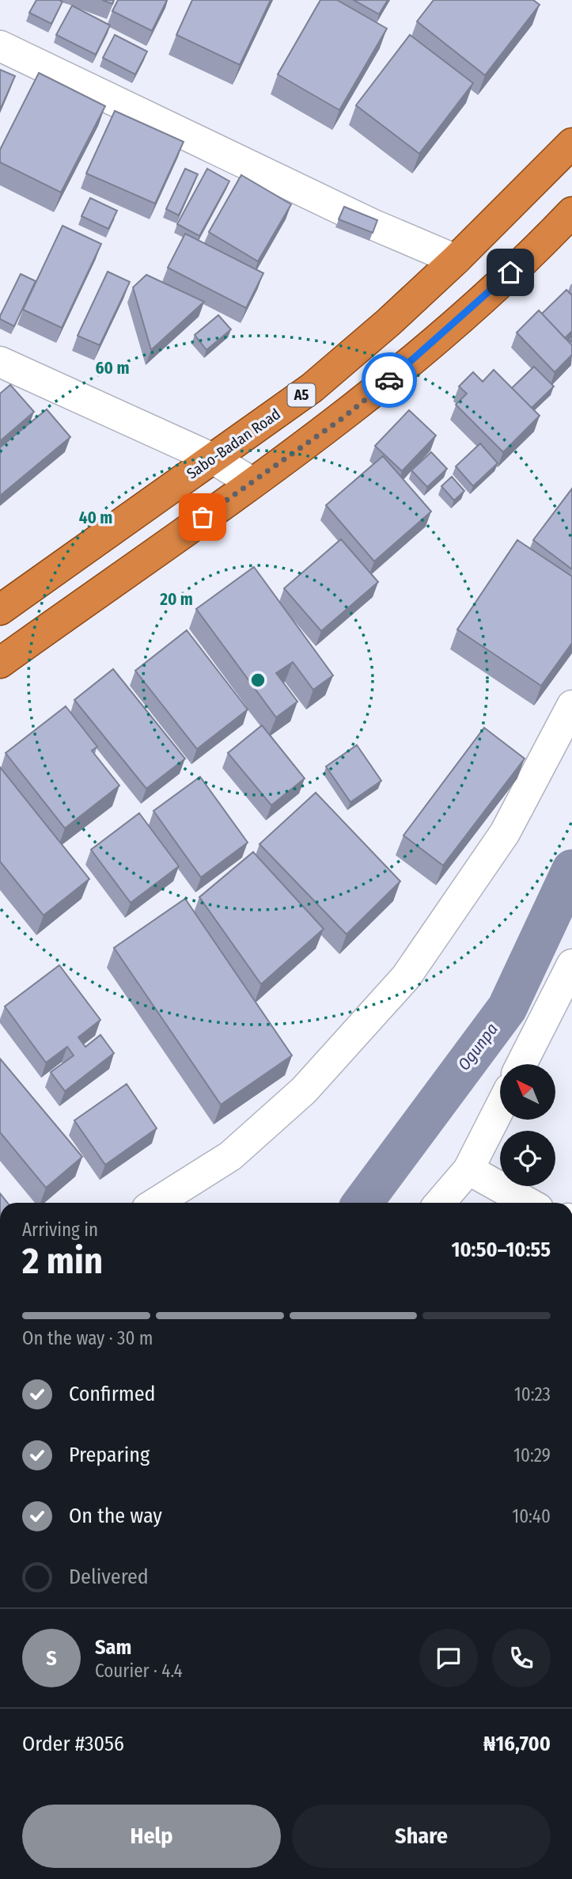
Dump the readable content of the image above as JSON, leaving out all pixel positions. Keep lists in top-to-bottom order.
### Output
{
  "streets": {
    "highway": ["A5", "Sabo-Badan Road"]
  },
  "water": ["Ogunpa"],
  "north": "top left",
  "page": {
    "heading": ["2 min", "Arriving in", "10:50–10:55"],
    "panel": [
      "Sam",
      "Courier · 4.4",
      "Order #3056",
      "₦16,700"
    ],
    "bar": "On the way · 30 m",
    "list": [
      ["Confirmed", "10:23"],
      ["Preparing", "10:29"],
      ["On the way", "10:40"],
      "Delivered"
    ],
    "round": "S",
    "buttons": ["Help", "Share"]
  },
  "rings": ["60 m", "40 m", "20 m"]
}
